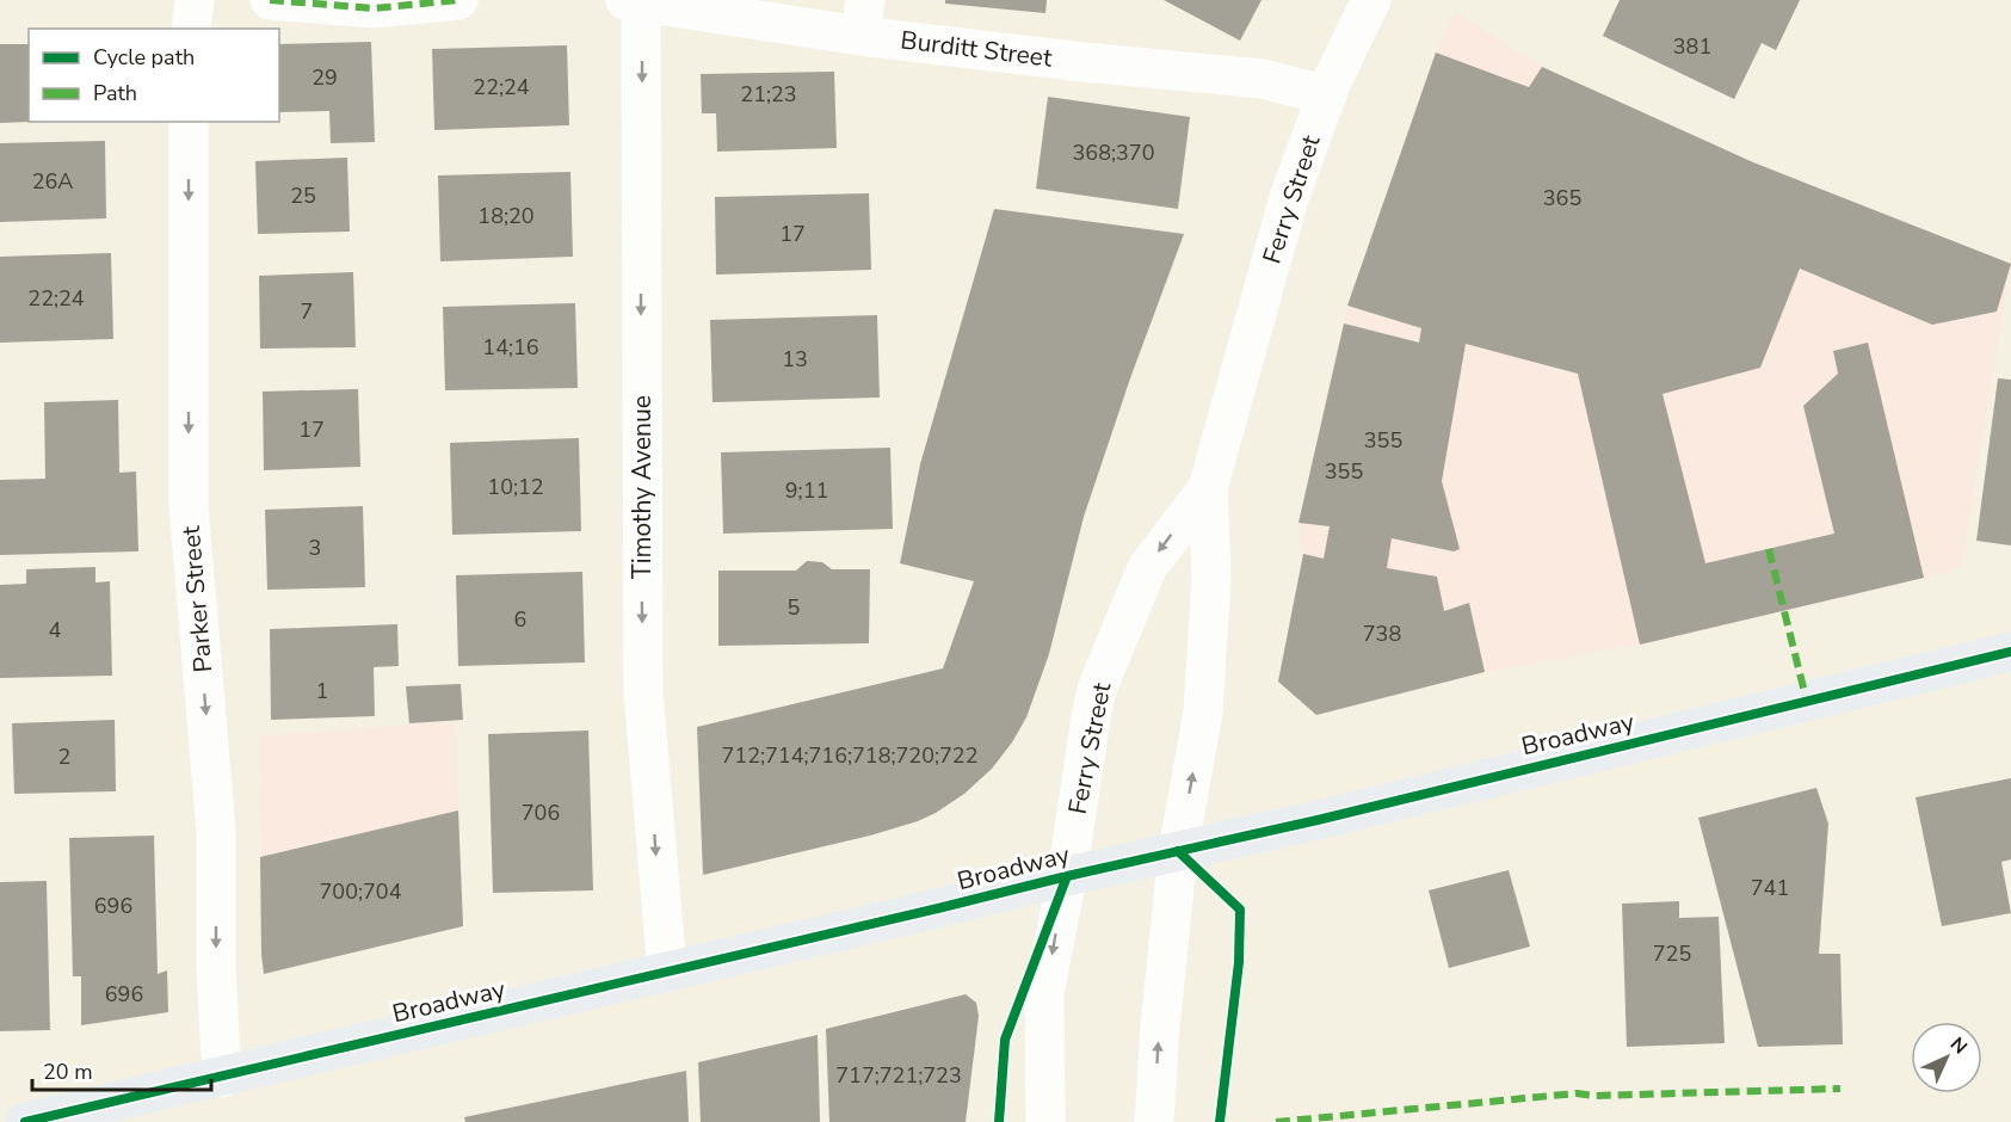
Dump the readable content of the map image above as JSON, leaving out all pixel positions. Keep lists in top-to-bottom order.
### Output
{
  "streets": {
    "main road": ["Broadway"],
    "street": [
      "Burditt Street",
      "Ferry Street",
      "Timothy Avenue",
      "Parker Street"
    ]
  },
  "crossings": [
    ["Burditt Street", "Ferry Street"],
    ["Burditt Street", "Timothy Avenue"],
    ["Ferry Street", "Broadway"],
    ["Timothy Avenue", "Broadway"],
    ["Parker Street", "Broadway"]
  ],
  "one_way": ["Timothy Avenue", "Parker Street"],
  "house_numbers": [
    "381",
    "29",
    "22;24",
    "21;23",
    "368;370",
    "26A",
    "25",
    "365",
    "18;20",
    "17",
    "22;24",
    "7",
    "14;16",
    "13",
    "17",
    "355",
    "355",
    "10;12",
    "9;11",
    "3",
    "5",
    "6",
    "4",
    "738",
    "1",
    "712;714;716;718;720;722",
    "2",
    "706",
    "741",
    "700;704",
    "696",
    "725",
    "696",
    "717;721;723"
  ],
  "legend": ["Cycle path", "Path"],
  "scale_bar": "20 m",
  "north": "top right"
}
